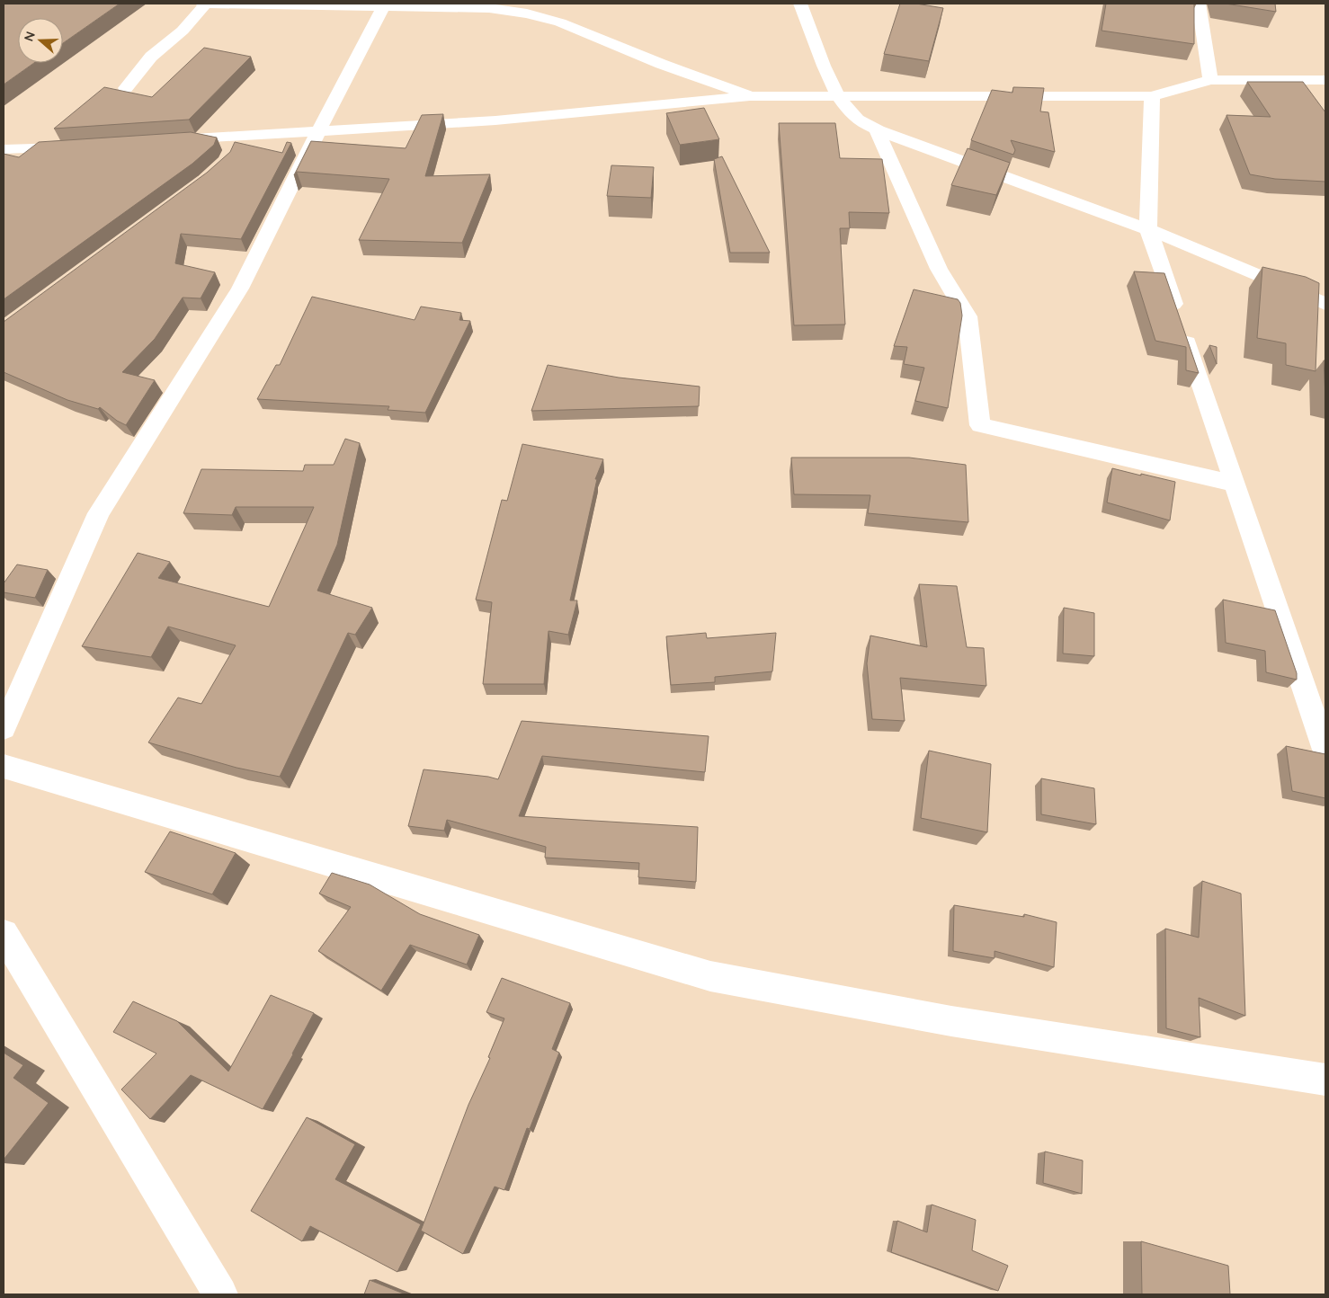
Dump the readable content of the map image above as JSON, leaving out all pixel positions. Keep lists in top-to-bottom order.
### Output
{
  "north": "left"
}
